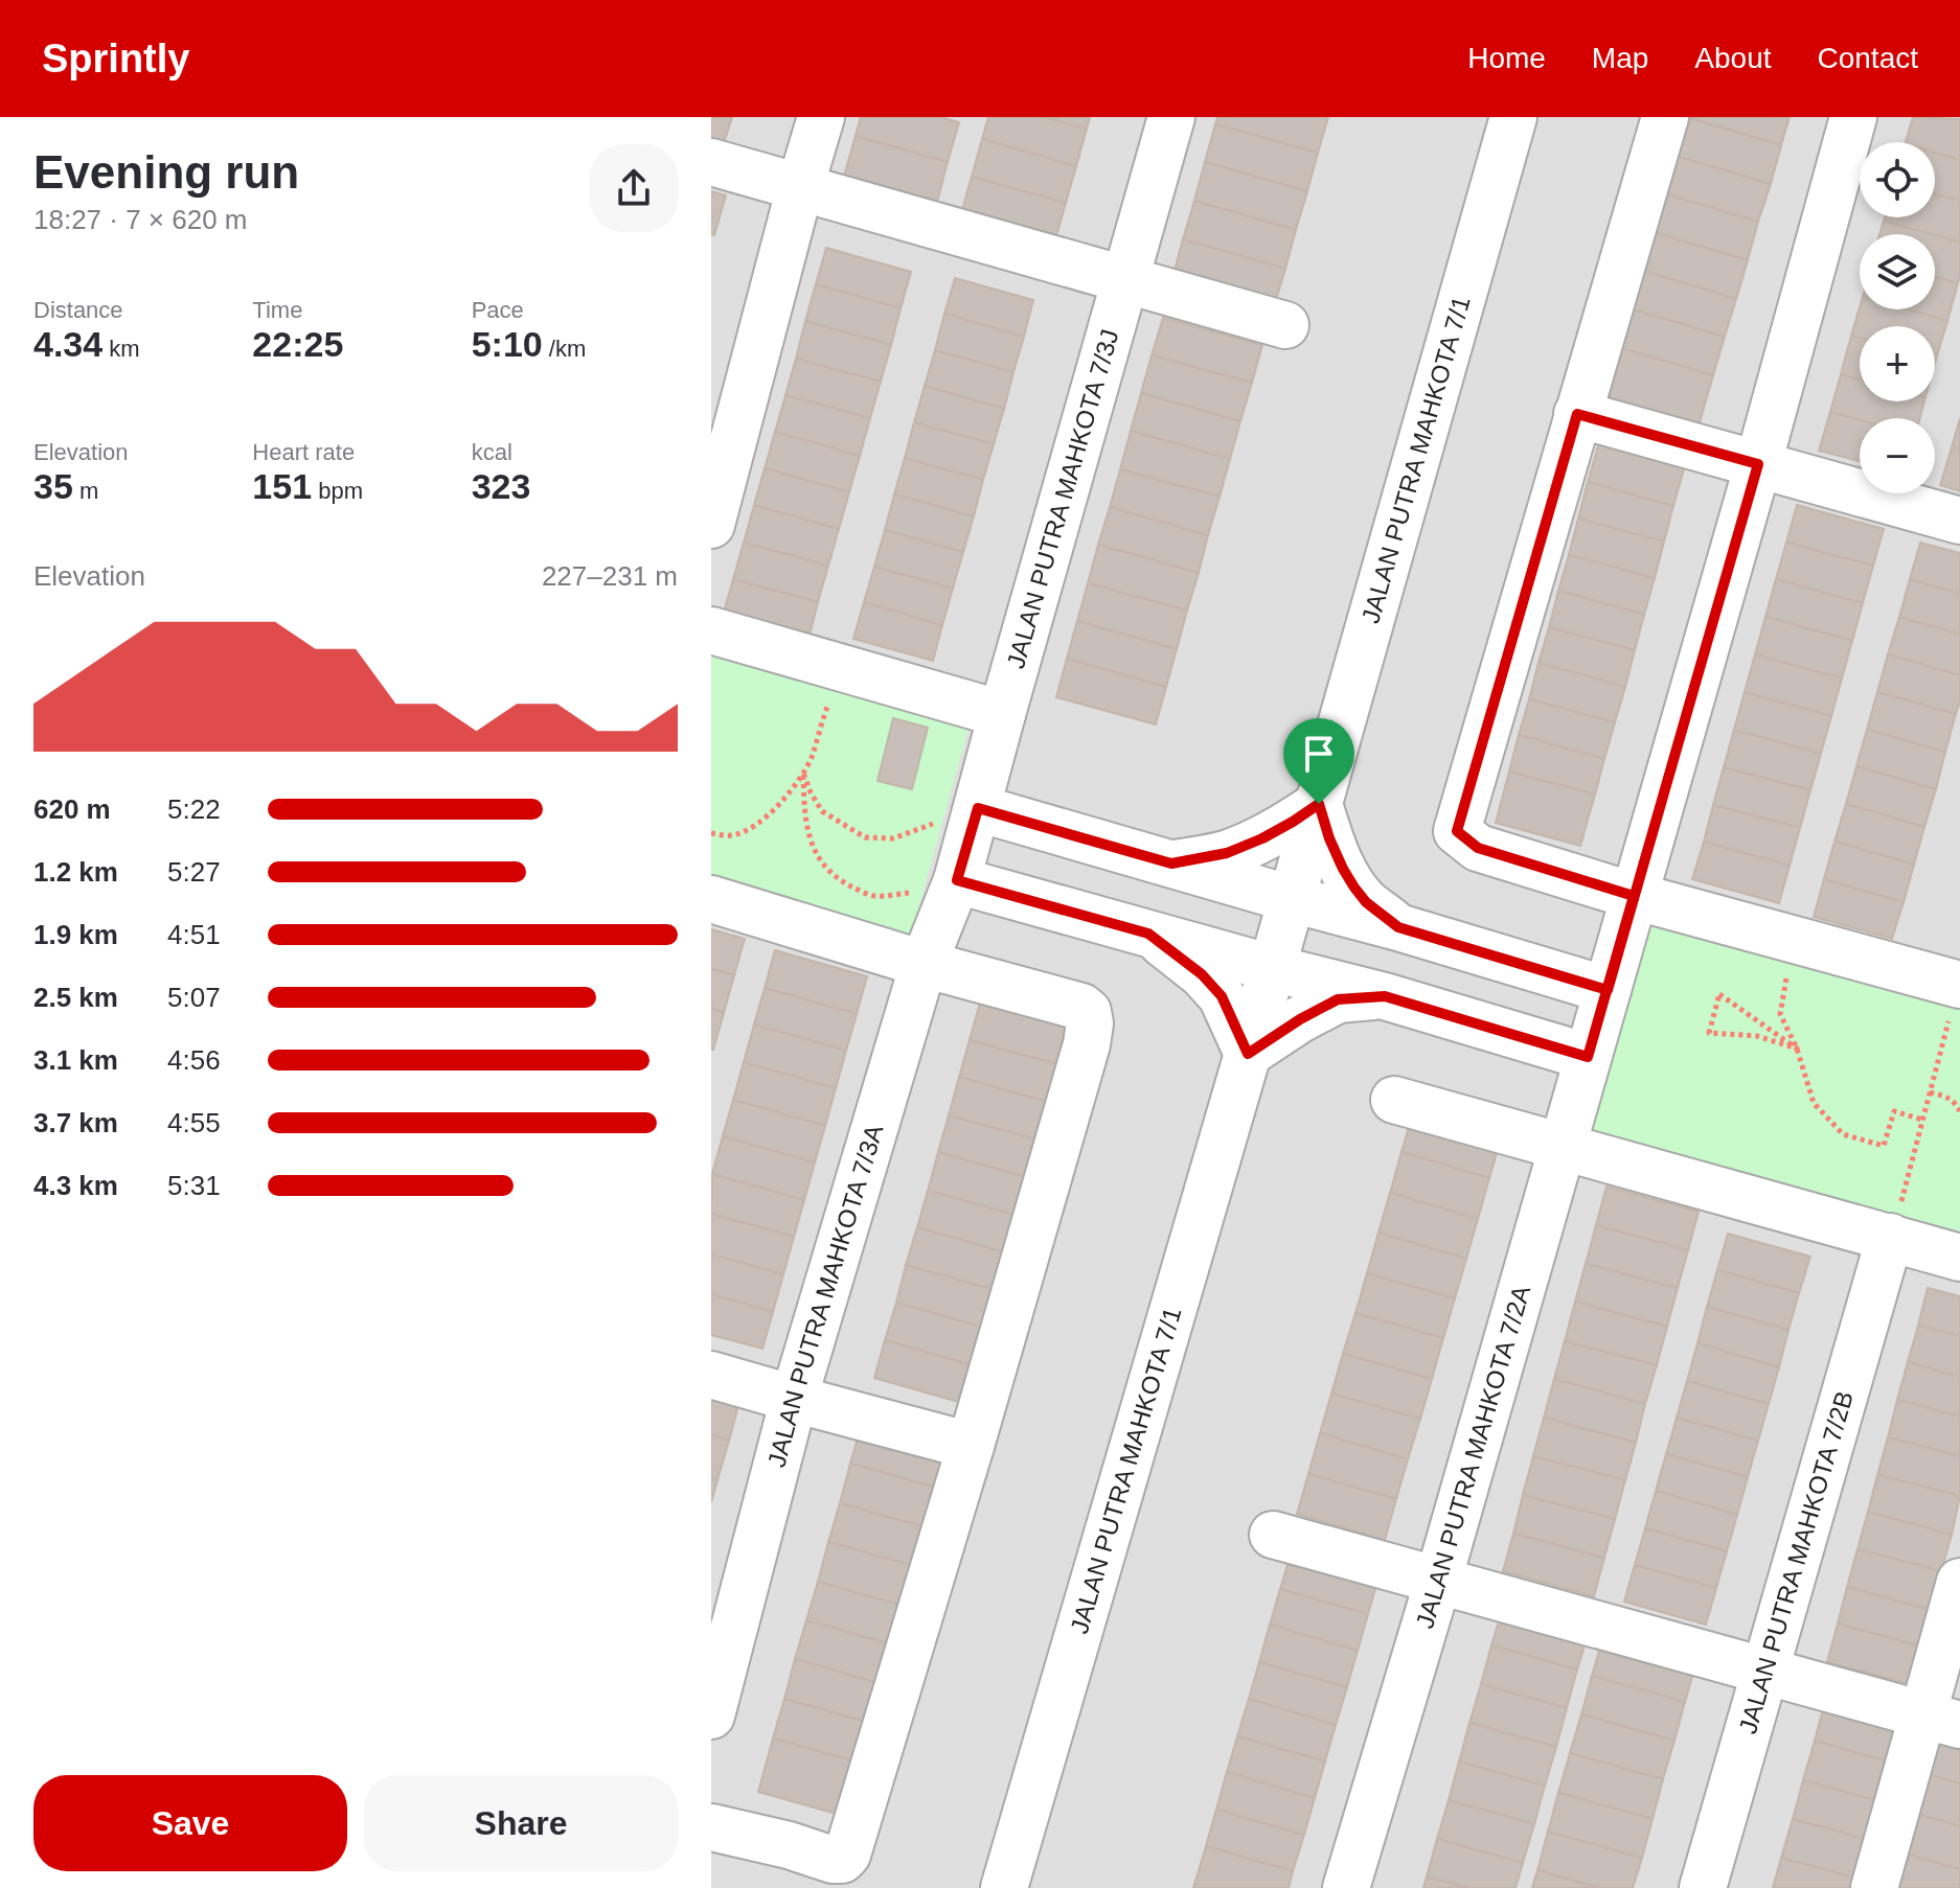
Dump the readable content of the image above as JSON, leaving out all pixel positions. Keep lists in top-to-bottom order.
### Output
{
  "streets": {
    "street": [
      "JALAN PUTRA MAHKOTA 7/1",
      "JALAN PUTRA MAHKOTA 7/3J",
      "JALAN PUTRA MAHKOTA 7/3A",
      "JALAN PUTRA MAHKOTA 7/2A",
      "JALAN PUTRA MAHKOTA 7/2B"
    ]
  },
  "crossings": [
    ["JALAN PUTRA MAHKOTA 7/3J", "JALAN PUTRA MAHKOTA 7/3A"]
  ],
  "page": {
    "header": "Sprintly",
    "nav": [
      "Home",
      "Map",
      "About",
      "Contact"
    ],
    "heading": ["Evening run", "18:27 · 7 × 620 m"],
    "map_buttons": ["+", "−"],
    "stats": [
      ["Distance", "4.34 km"],
      ["Time", "22:25"],
      ["Pace", "5:10 /km"],
      ["Elevation", "35 m"],
      ["Heart rate", "151 bpm"],
      ["kcal", "323"]
    ],
    "chart": ["Elevation", "227–231 m"],
    "list": [
      {
        "name": "620 m",
        "note": "5:22"
      },
      {
        "name": "1.2 km",
        "note": "5:27"
      },
      {
        "name": "1.9 km",
        "note": "4:51"
      },
      {
        "name": "2.5 km",
        "note": "5:07"
      },
      {
        "name": "3.1 km",
        "note": "4:56"
      },
      {
        "name": "3.7 km",
        "note": "4:55"
      },
      {
        "name": "4.3 km",
        "note": "5:31"
      }
    ],
    "buttons": ["Save", "Share"]
  }
}
